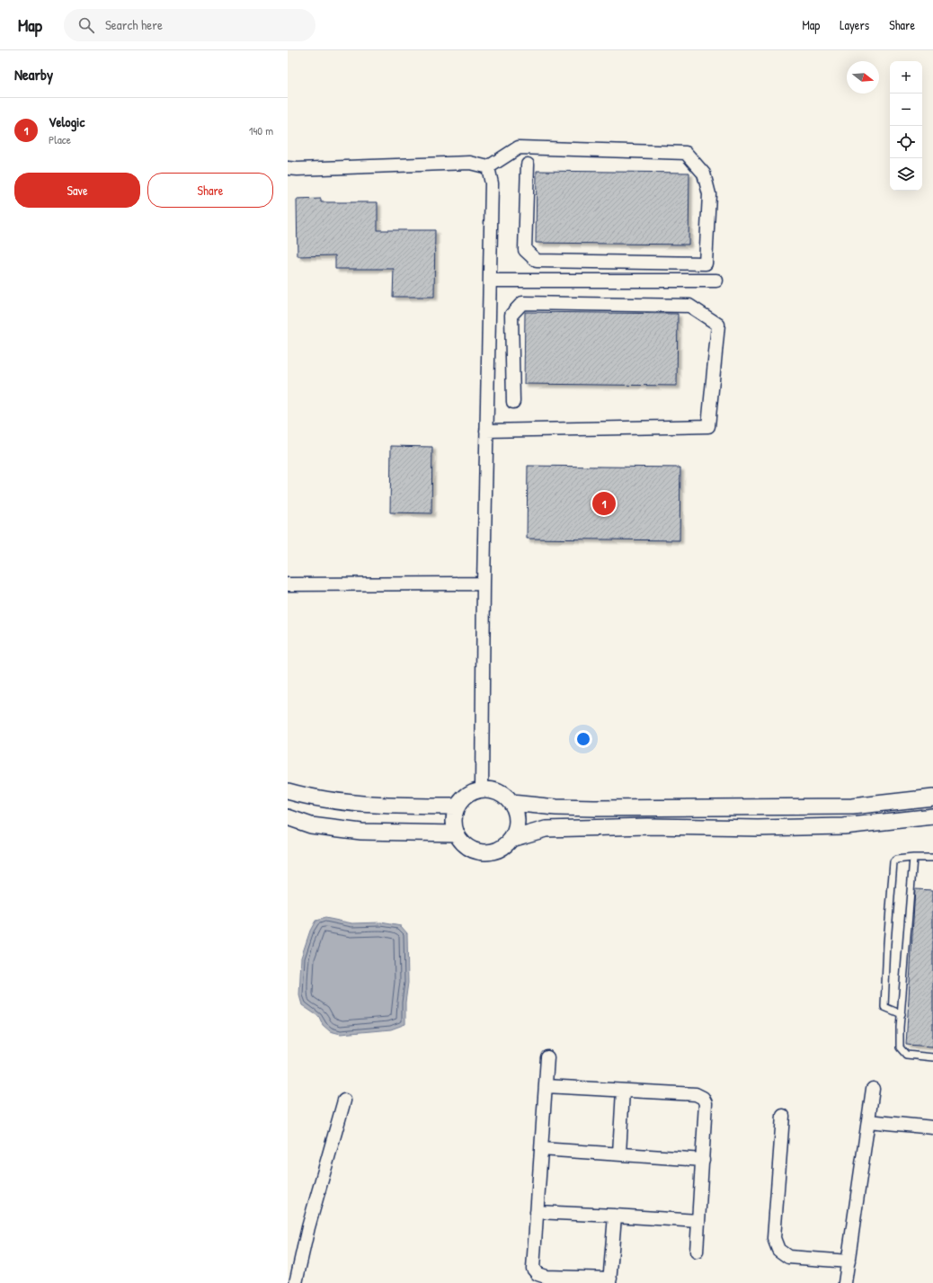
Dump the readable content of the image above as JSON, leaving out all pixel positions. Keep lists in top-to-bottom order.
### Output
{
  "north": "right",
  "page": {
    "header": "Map",
    "search": "Search here",
    "nav": ["Map", "Layers", "Share"],
    "heading": "Nearby",
    "map_buttons": ["+", "−"],
    "list": [
      {
        "mark": "1",
        "name": "Velogic",
        "note": "Place",
        "value": "140 m"
      }
    ],
    "buttons": ["Save", "Share"],
    "pins": "1"
  }
}
